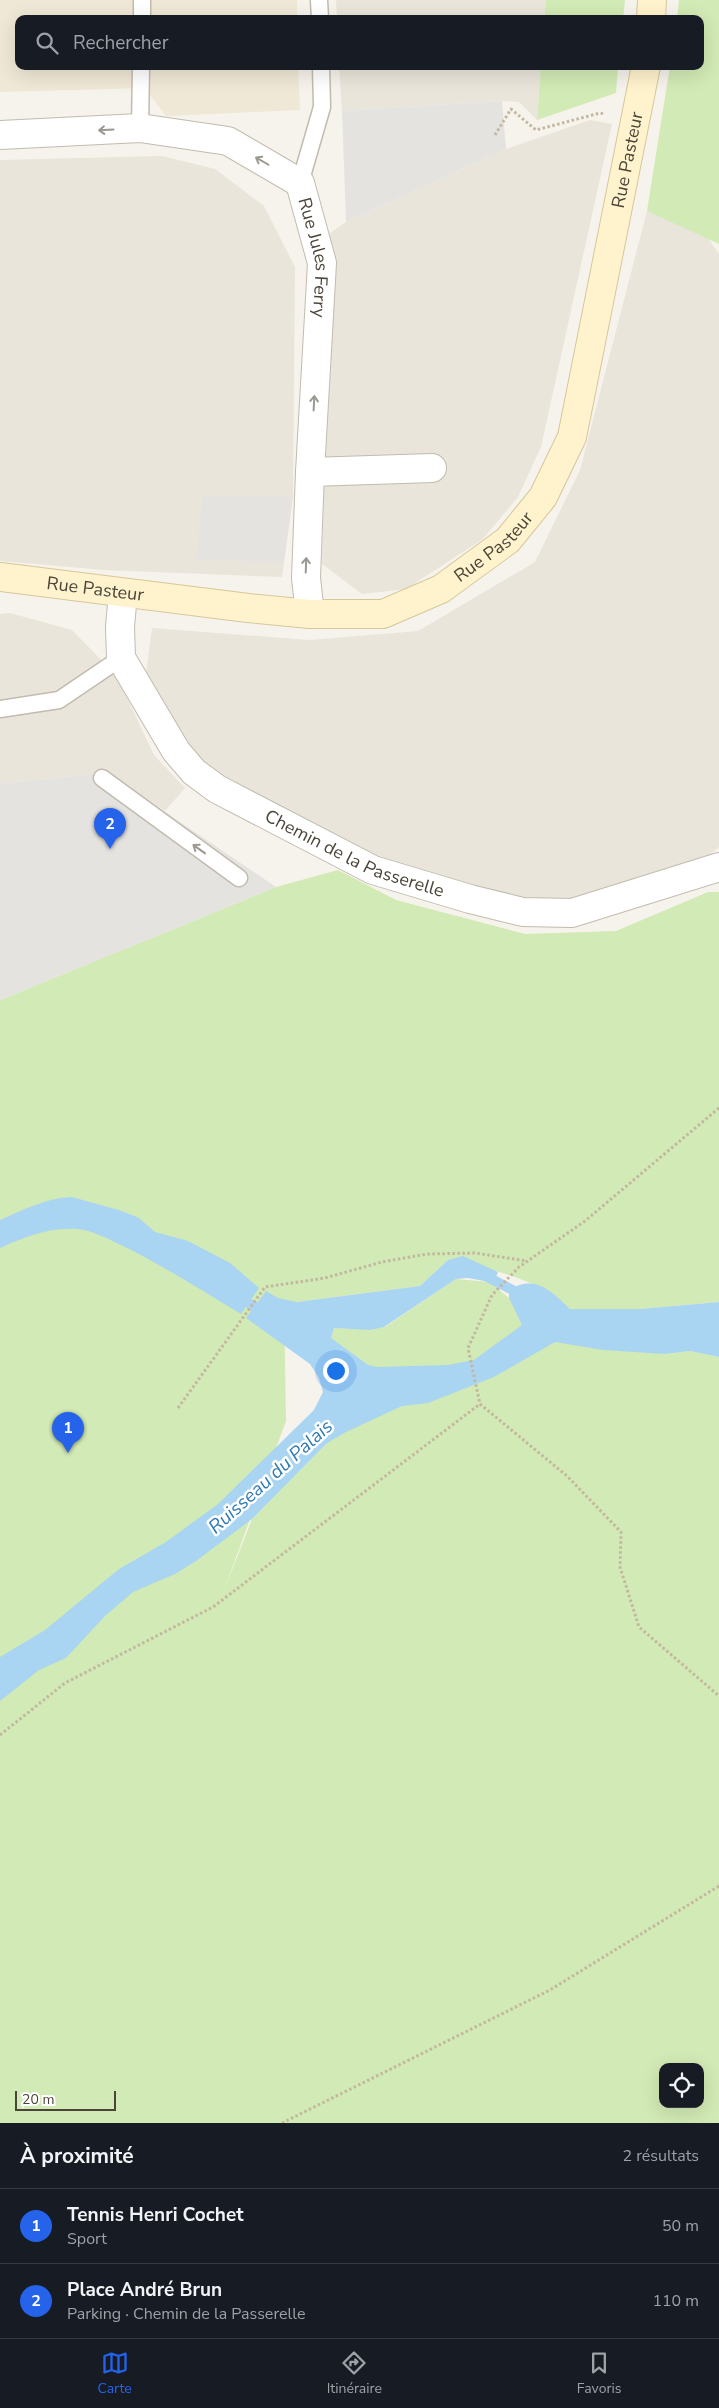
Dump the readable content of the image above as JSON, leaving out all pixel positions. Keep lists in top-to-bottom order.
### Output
{
  "streets": {
    "main road": ["Rue Pasteur"],
    "street": ["Rue Jules Ferry", "Chemin de la Passerelle"]
  },
  "crossings": [
    ["Rue Pasteur", "Rue Jules Ferry"],
    ["Rue Pasteur", "Chemin de la Passerelle"]
  ],
  "water": ["Ruisseau du Palais"],
  "scale_bar": "20 m",
  "page": {
    "search": "Rechercher",
    "pins": ["2", "1"],
    "scale": "20 m",
    "heading": ["À proximité", "2 résultats"],
    "list": [
      {
        "mark": "1",
        "name": "Tennis Henri Cochet",
        "note": "Sport",
        "value": "50 m"
      },
      {
        "mark": "2",
        "name": "Place André Brun",
        "note": "Parking · Chemin de la Passerelle",
        "value": "110 m"
      }
    ],
    "nav": ["Carte", "Itinéraire", "Favoris"]
  }
}
